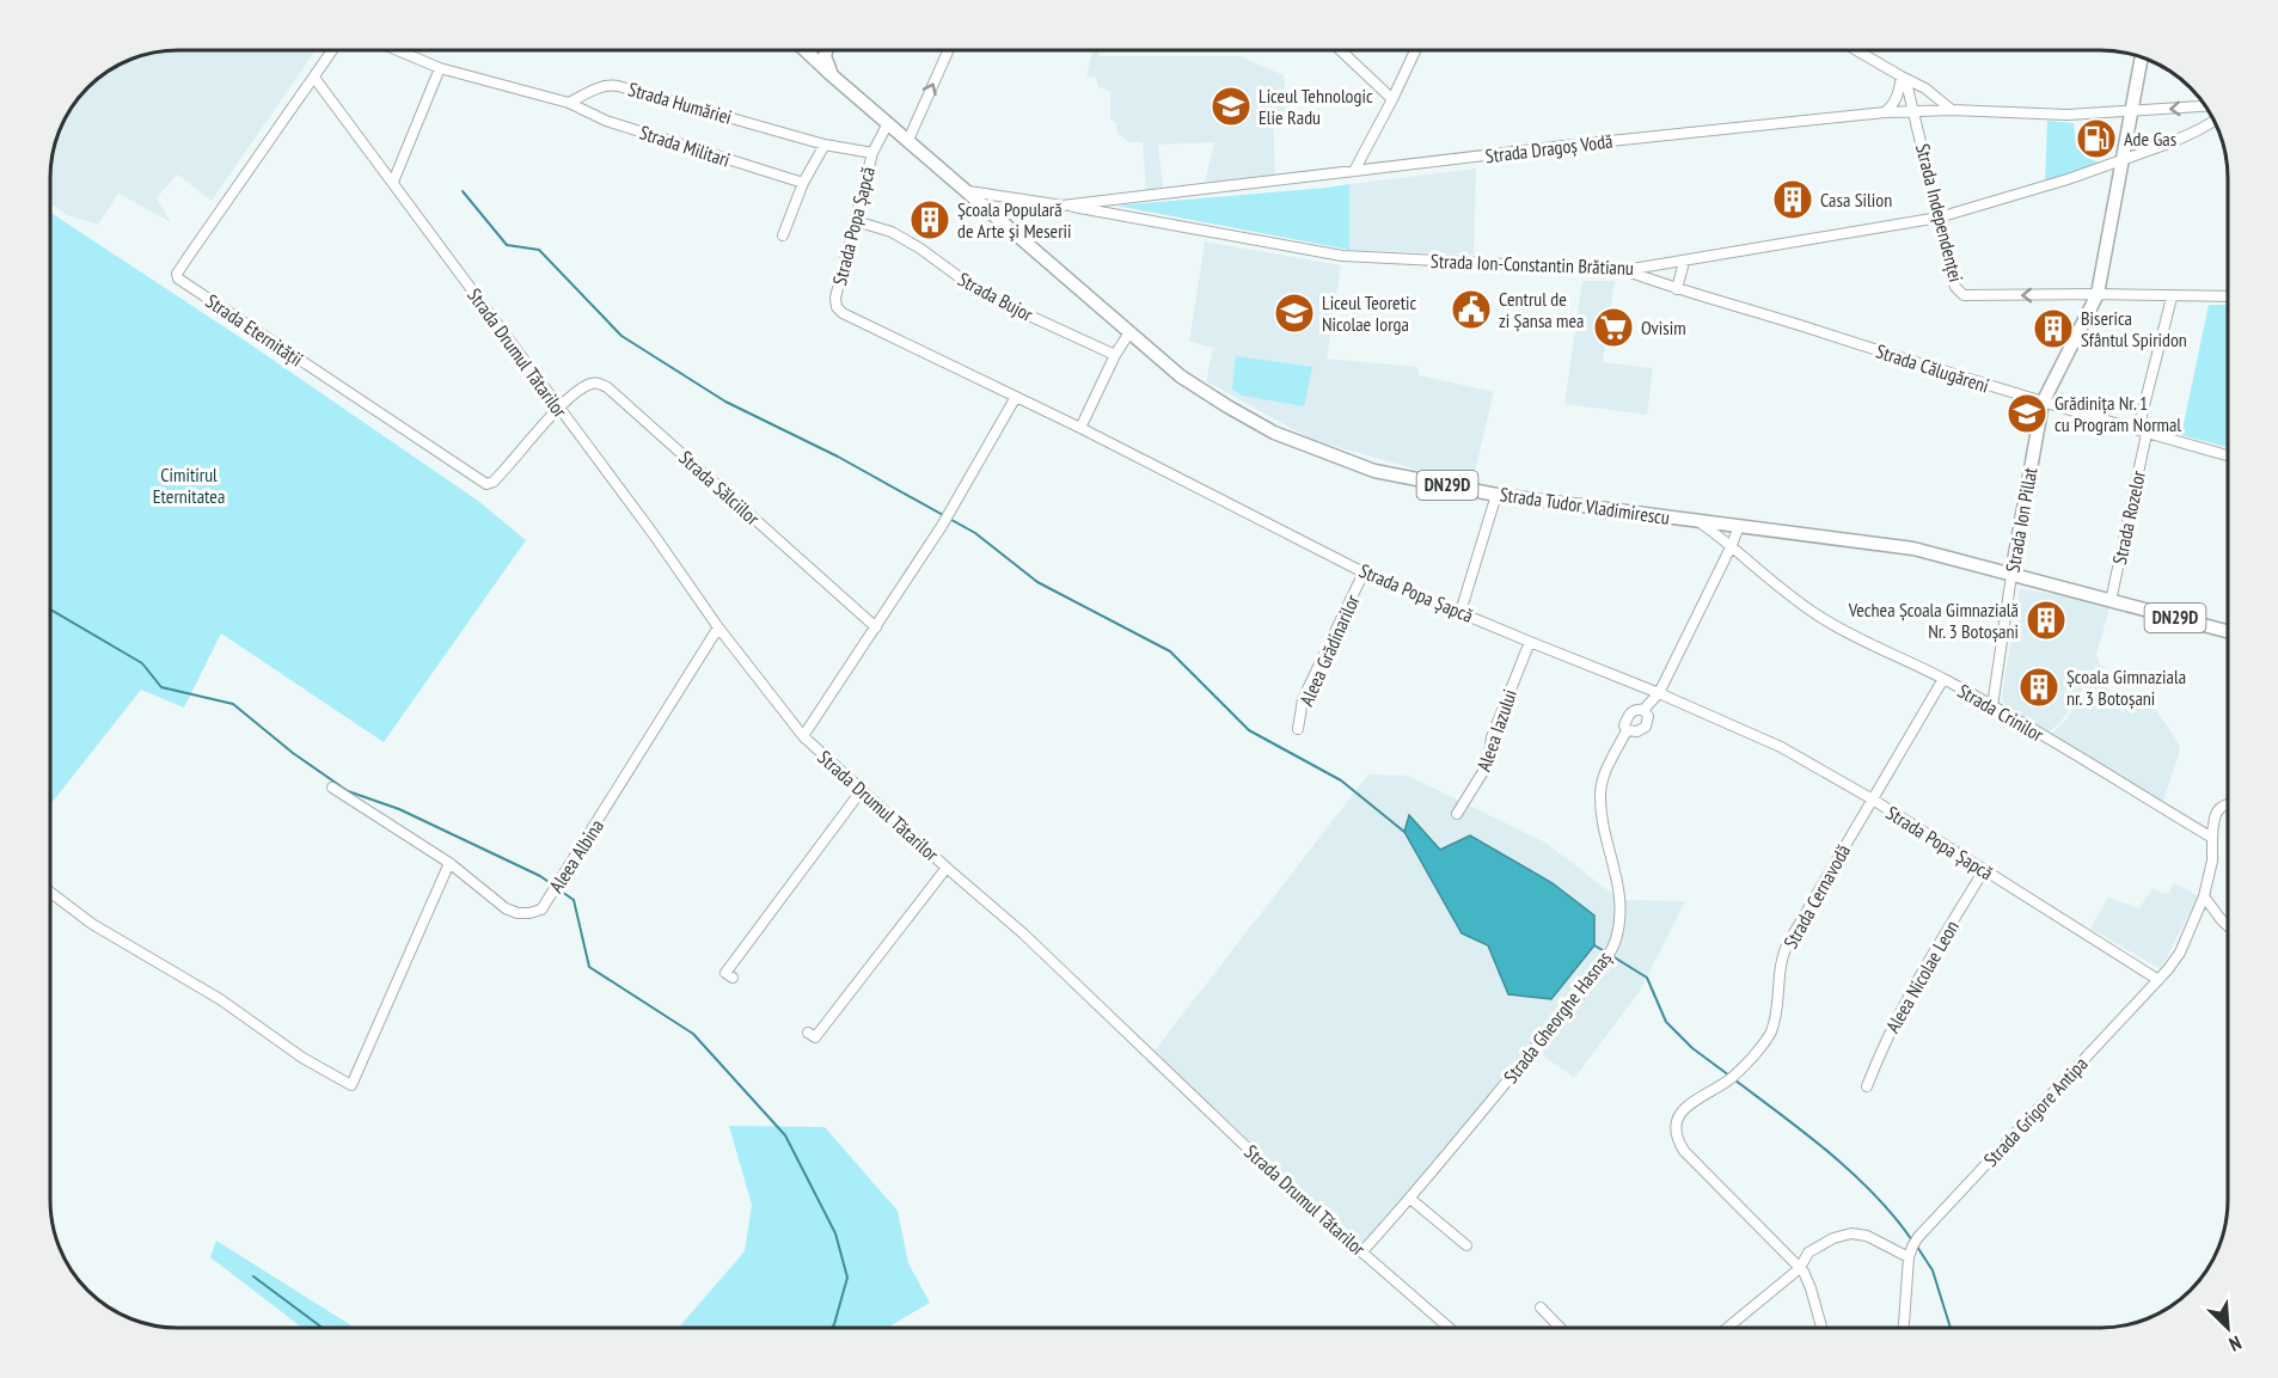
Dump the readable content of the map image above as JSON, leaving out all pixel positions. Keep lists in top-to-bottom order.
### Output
{
  "streets": {
    "main road": ["DN29D", "Strada Tudor Vladimirescu", "Strada Ion Pillat"],
    "street": [
      "Strada Humăriei",
      "Strada Militari",
      "Strada Dragoș Vodă",
      "Strada Independenței",
      "Strada Popa Șapcă",
      "Strada Ion-Constantin Brătianu",
      "Strada Bujor",
      "Strada Eternității",
      "Strada Drumul Tătarilor",
      "Strada Călugăreni",
      "Strada Sălciilor",
      "Strada Rozelor",
      "Aleea Grădinarilor",
      "Strada Crinilor",
      "Aleea Iazului",
      "Aleea Albina",
      "Strada Cernavodă",
      "Aleea Nicolae Leon",
      "Strada Gheorghe Hasnaș",
      "Strada Grigore Antipa"
    ]
  },
  "crossings": [
    ["Strada Humăriei", "Strada Militari"],
    ["Strada Humăriei", "Strada Popa Șapcă"],
    ["Strada Dragoș Vodă", "Strada Independenței"],
    ["Strada Dragoș Vodă", "Strada Ion-Constantin Brătianu"],
    ["Strada Dragoș Vodă", "DN29D"],
    ["Strada Dragoș Vodă", "Strada Tudor Vladimirescu"],
    ["Strada Dragoș Vodă", "Strada Ion Pillat"],
    ["Strada Independenței", "Strada Ion-Constantin Brătianu"],
    ["Strada Independenței", "Strada Rozelor"],
    ["Strada Independenței", "Strada Ion Pillat"],
    ["Strada Popa Șapcă", "Strada Bujor"],
    ["Strada Popa Șapcă", "DN29D"],
    ["Strada Popa Șapcă", "Aleea Grădinarilor"],
    ["Strada Popa Șapcă", "Aleea Iazului"],
    ["Strada Popa Șapcă", "Strada Cernavodă"],
    ["Strada Popa Șapcă", "Aleea Nicolae Leon"],
    ["Strada Popa Șapcă", "Strada Gheorghe Hasnaș"],
    ["Strada Popa Șapcă", "Strada Grigore Antipa"],
    ["Strada Ion-Constantin Brătianu", "Strada Călugăreni"],
    ["Strada Ion-Constantin Brătianu", "Strada Ion Pillat"],
    ["Strada Eternității", "Strada Drumul Tătarilor"],
    ["Strada Eternității", "Strada Sălciilor"],
    ["Strada Drumul Tătarilor", "Strada Sălciilor"],
    ["Strada Drumul Tătarilor", "Aleea Albina"],
    ["Strada Drumul Tătarilor", "Strada Gheorghe Hasnaș"],
    ["Strada Călugăreni", "Strada Rozelor"],
    ["Strada Călugăreni", "Strada Ion Pillat"],
    ["DN29D", "Strada Tudor Vladimirescu"],
    ["Strada Tudor Vladimirescu", "Strada Rozelor"],
    ["Strada Tudor Vladimirescu", "Strada Ion Pillat"],
    ["Strada Tudor Vladimirescu", "Strada Crinilor"],
    ["Strada Tudor Vladimirescu", "Strada Gheorghe Hasnaș"],
    ["Strada Ion Pillat", "Strada Crinilor"],
    ["Strada Crinilor", "Strada Cernavodă"],
    ["Strada Crinilor", "Strada Gheorghe Hasnaș"]
  ],
  "one_way": ["Strada Independenței"],
  "parks": ["Cimitirul Eternitatea"],
  "places": {
    "school or university": ["Liceul Tehnologic Elie Radu", "Liceul Teoretic Nicolae Iorga", "Grădinița Nr. 1 cu Program Normal"],
    "fuel station": ["Ade Gas"],
    "building": [
      "Casa Silion",
      "Şcoala Populară de Arte şi Meserii",
      "Biserica Sfântul Spiridon",
      "Vechea Școala Gimnazială Nr. 3 Botoșani",
      "Școala Gimnaziala nr. 3 Botoșani"
    ],
    "public building": ["Centrul de zi Șansa mea"],
    "supermarket": ["Ovisim"]
  },
  "north": "bottom right"
}
